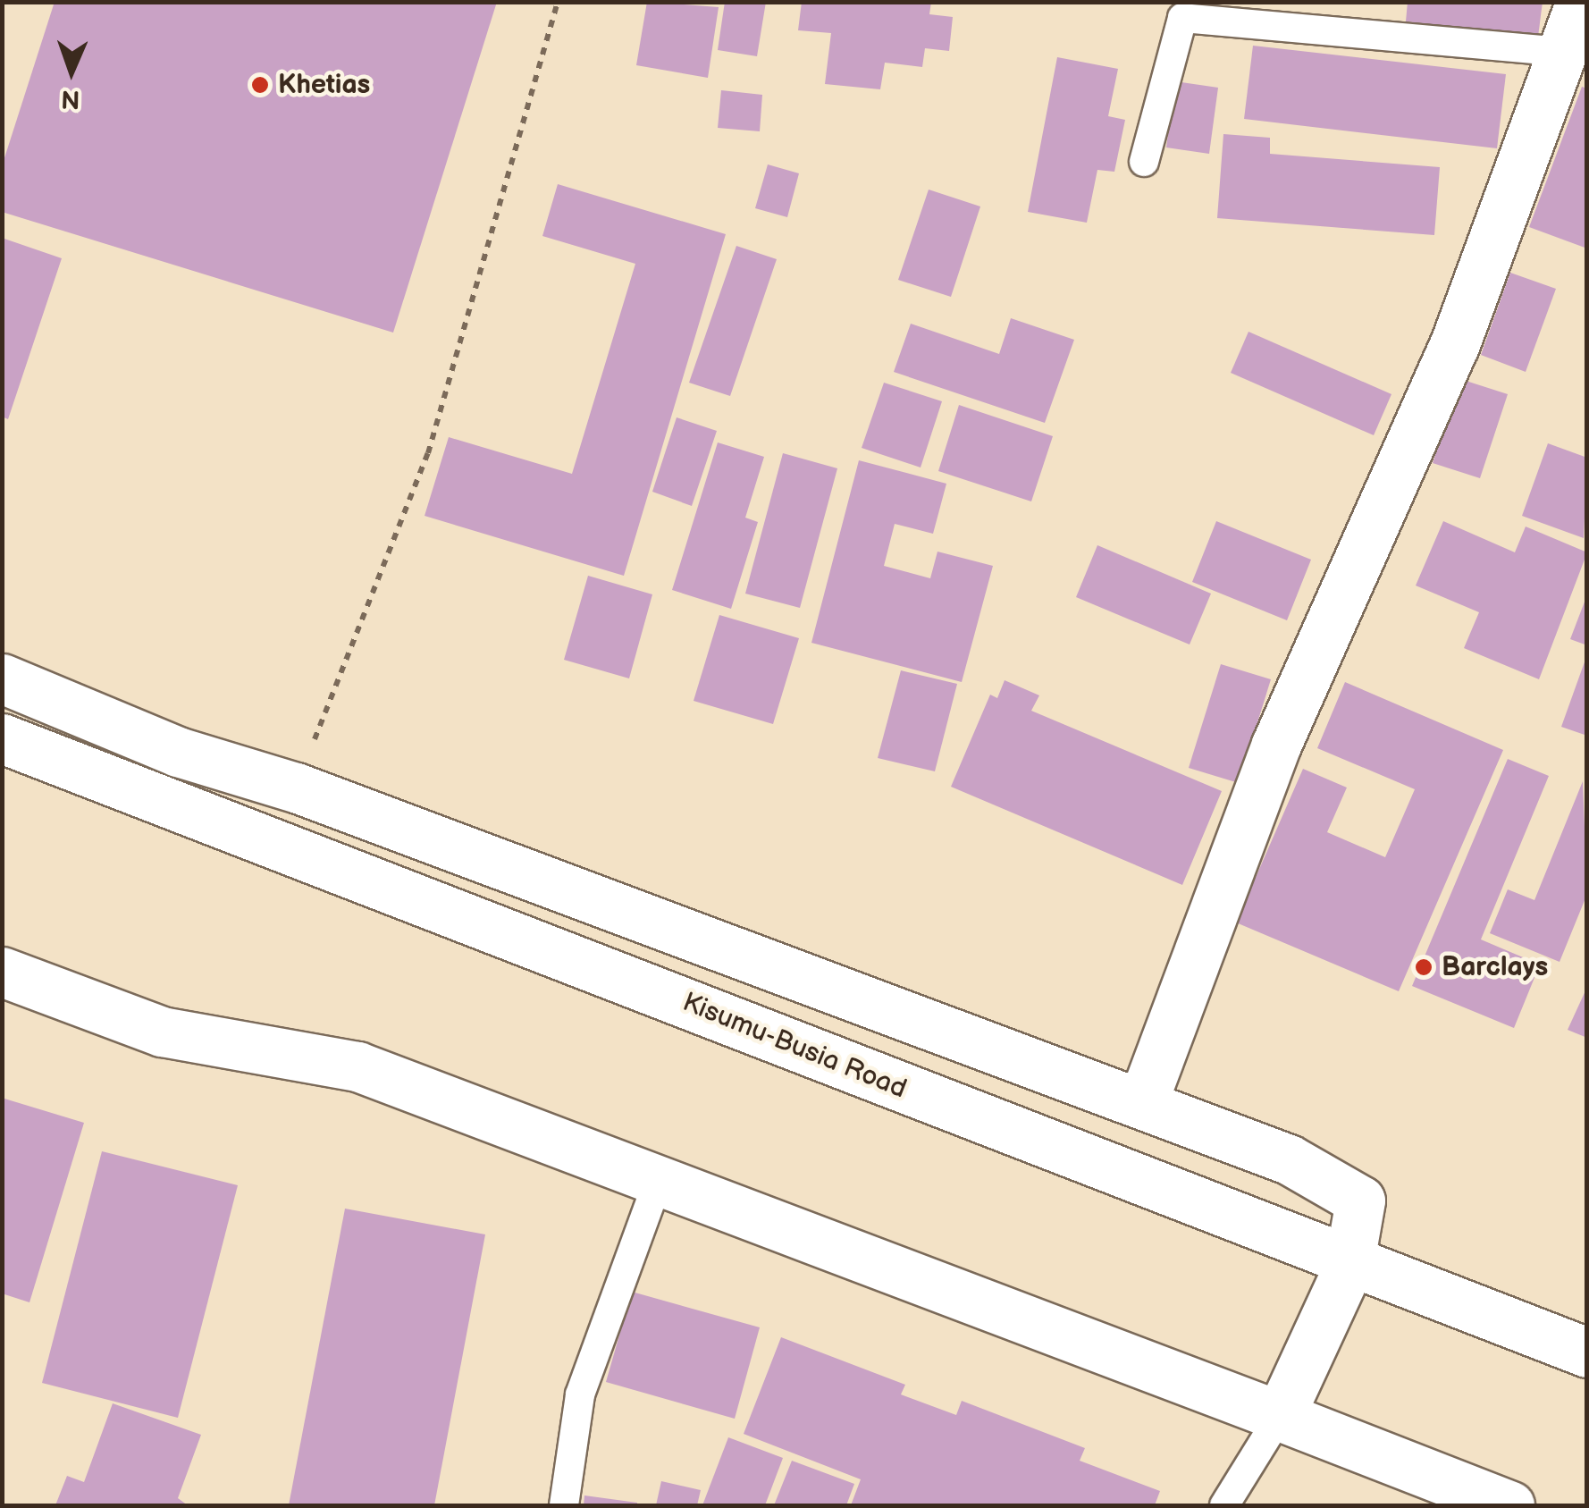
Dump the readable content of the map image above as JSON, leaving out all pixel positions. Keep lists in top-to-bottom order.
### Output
{
  "streets": {
    "main road": ["Kisumu-Busia Road"]
  },
  "places": ["Khetias", "Barclays"],
  "north": "bottom"
}
